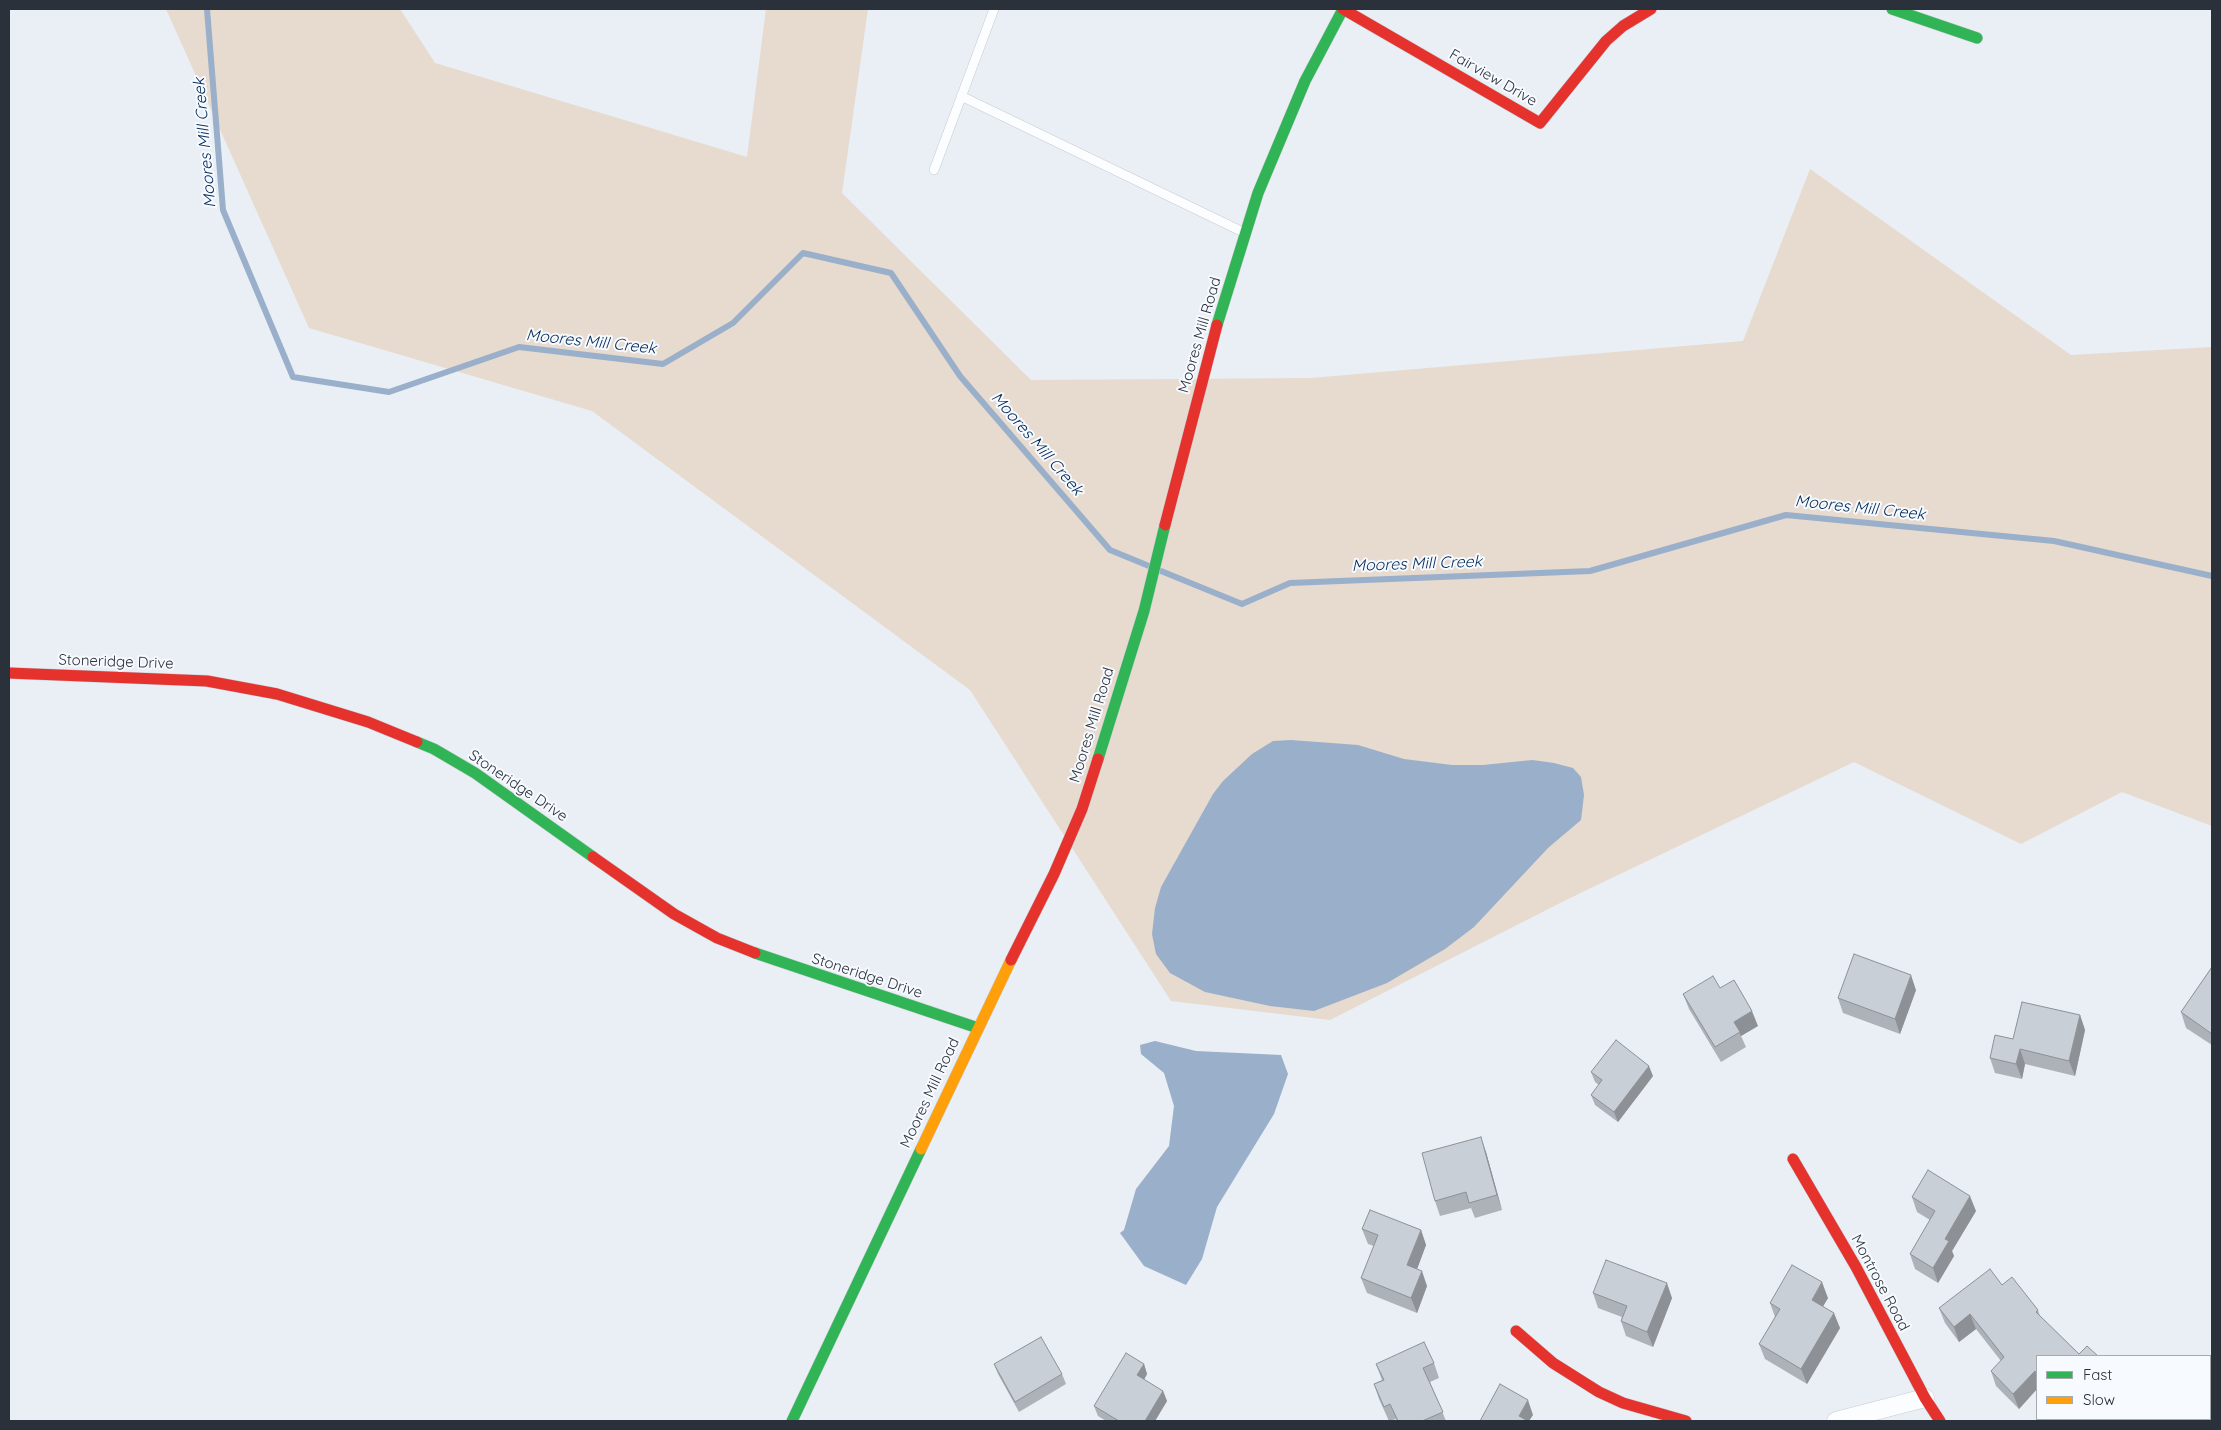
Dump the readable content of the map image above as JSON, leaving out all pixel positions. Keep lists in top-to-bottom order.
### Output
{
  "streets": {
    "street": [
      "Fairview Drive",
      "Moores Mill Road",
      "Stoneridge Drive",
      "Montrose Road"
    ]
  },
  "crossings": [
    ["Fairview Drive", "Moores Mill Road"],
    ["Moores Mill Road", "Stoneridge Drive"]
  ],
  "water": ["Moores Mill Creek"],
  "legend": ["Fast", "Slow"]
}
